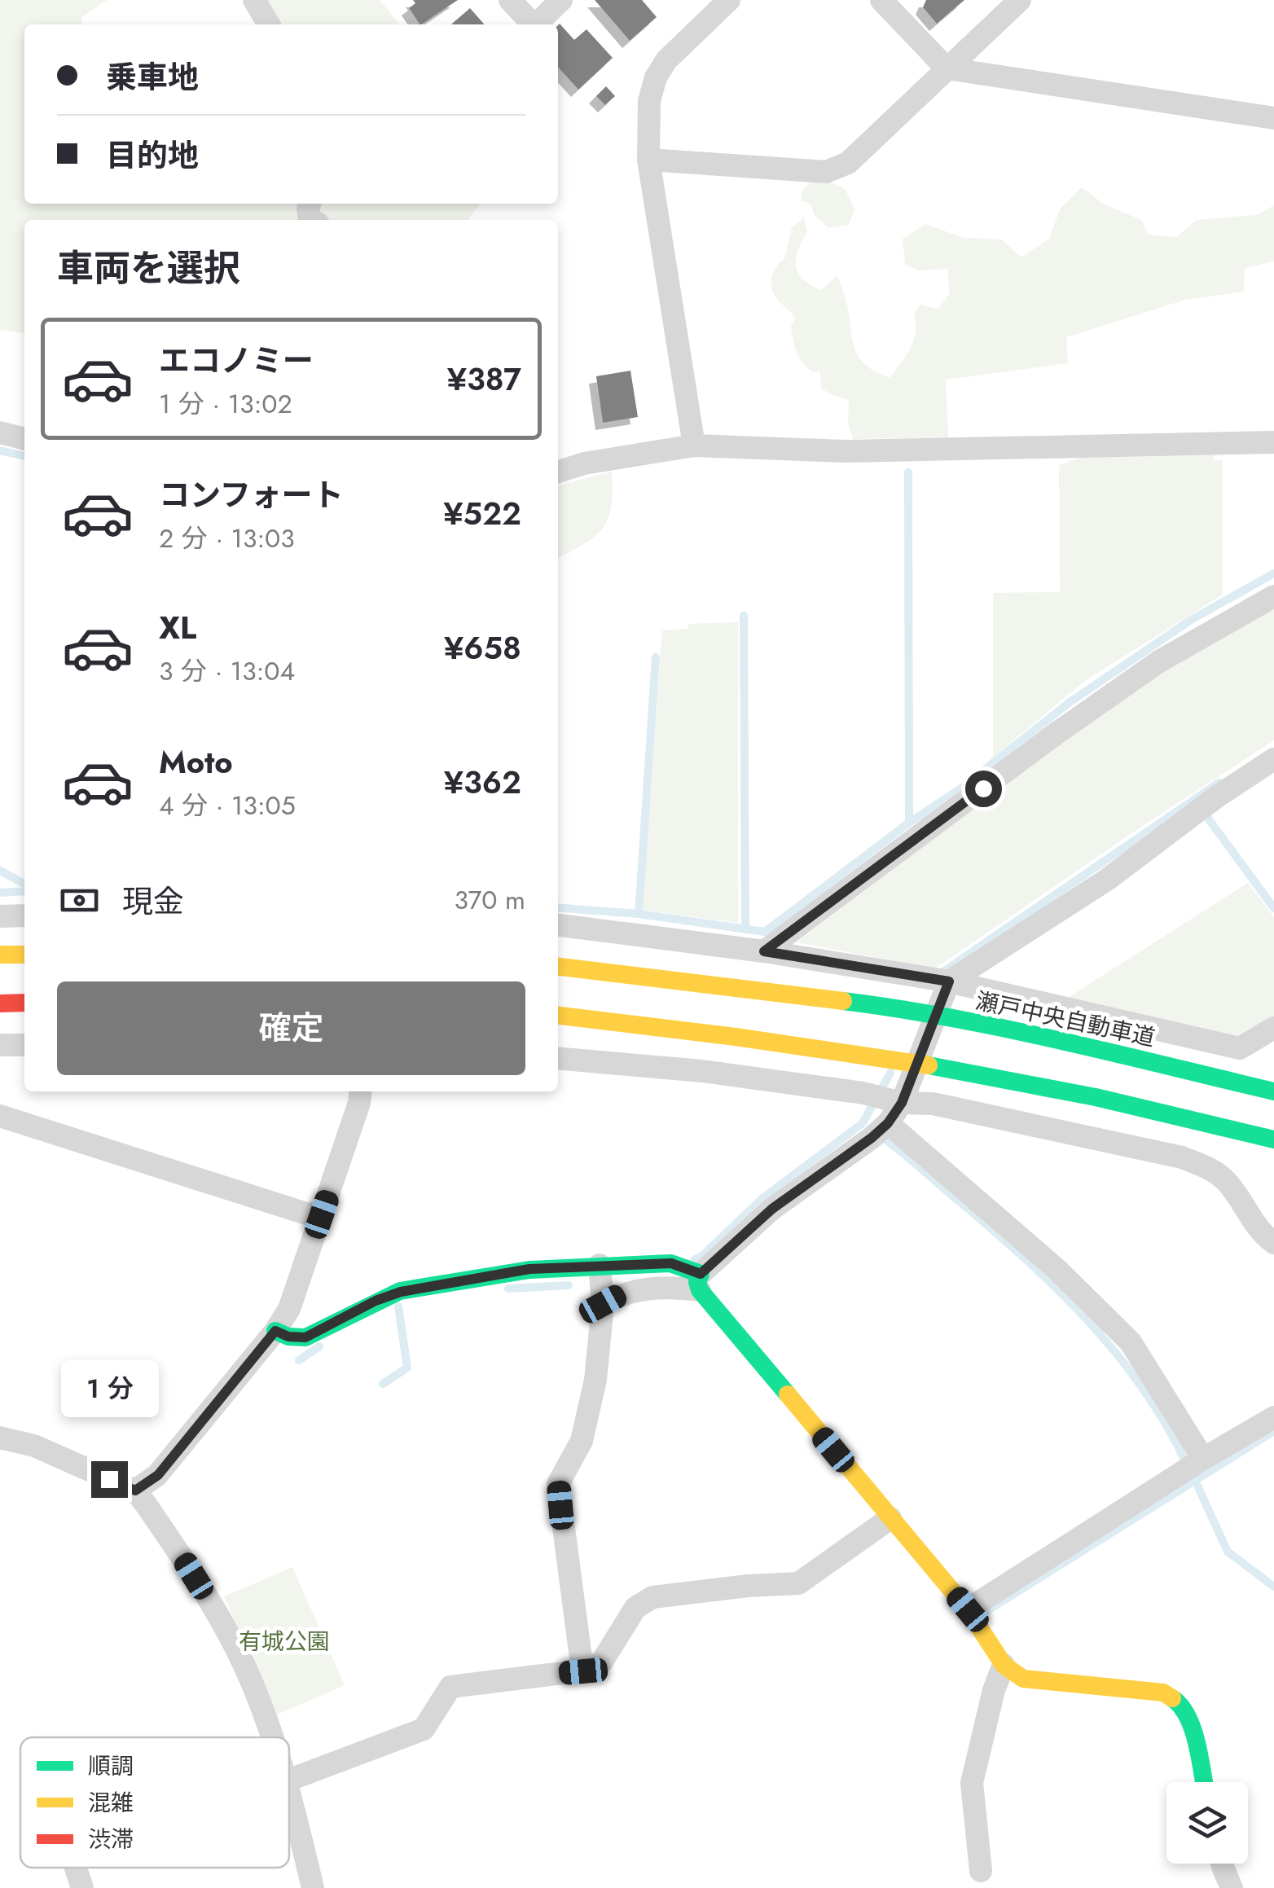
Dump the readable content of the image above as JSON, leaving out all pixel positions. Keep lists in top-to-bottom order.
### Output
{
  "streets": {
    "main road": ["瀬戸中央自動車道"]
  },
  "parks": ["有城公園"],
  "legend": ["順調", "混雑", "渋滞"],
  "page": {
    "banner": ["乗車地", "目的地"],
    "heading": "車両を選択",
    "list": [
      {
        "name": "エコノミー",
        "note": "1 分 · 13:02",
        "value": "¥387"
      },
      {
        "name": "コンフォート",
        "note": "2 分 · 13:03",
        "value": "¥522"
      },
      {
        "name": "XL",
        "note": "3 分 · 13:04",
        "value": "¥658"
      },
      {
        "name": "Moto",
        "note": "4 分 · 13:05",
        "value": "¥362"
      }
    ],
    "pay": ["現金", "370 m"],
    "buttons": "確定",
    "bubble": "1 分"
  }
}
